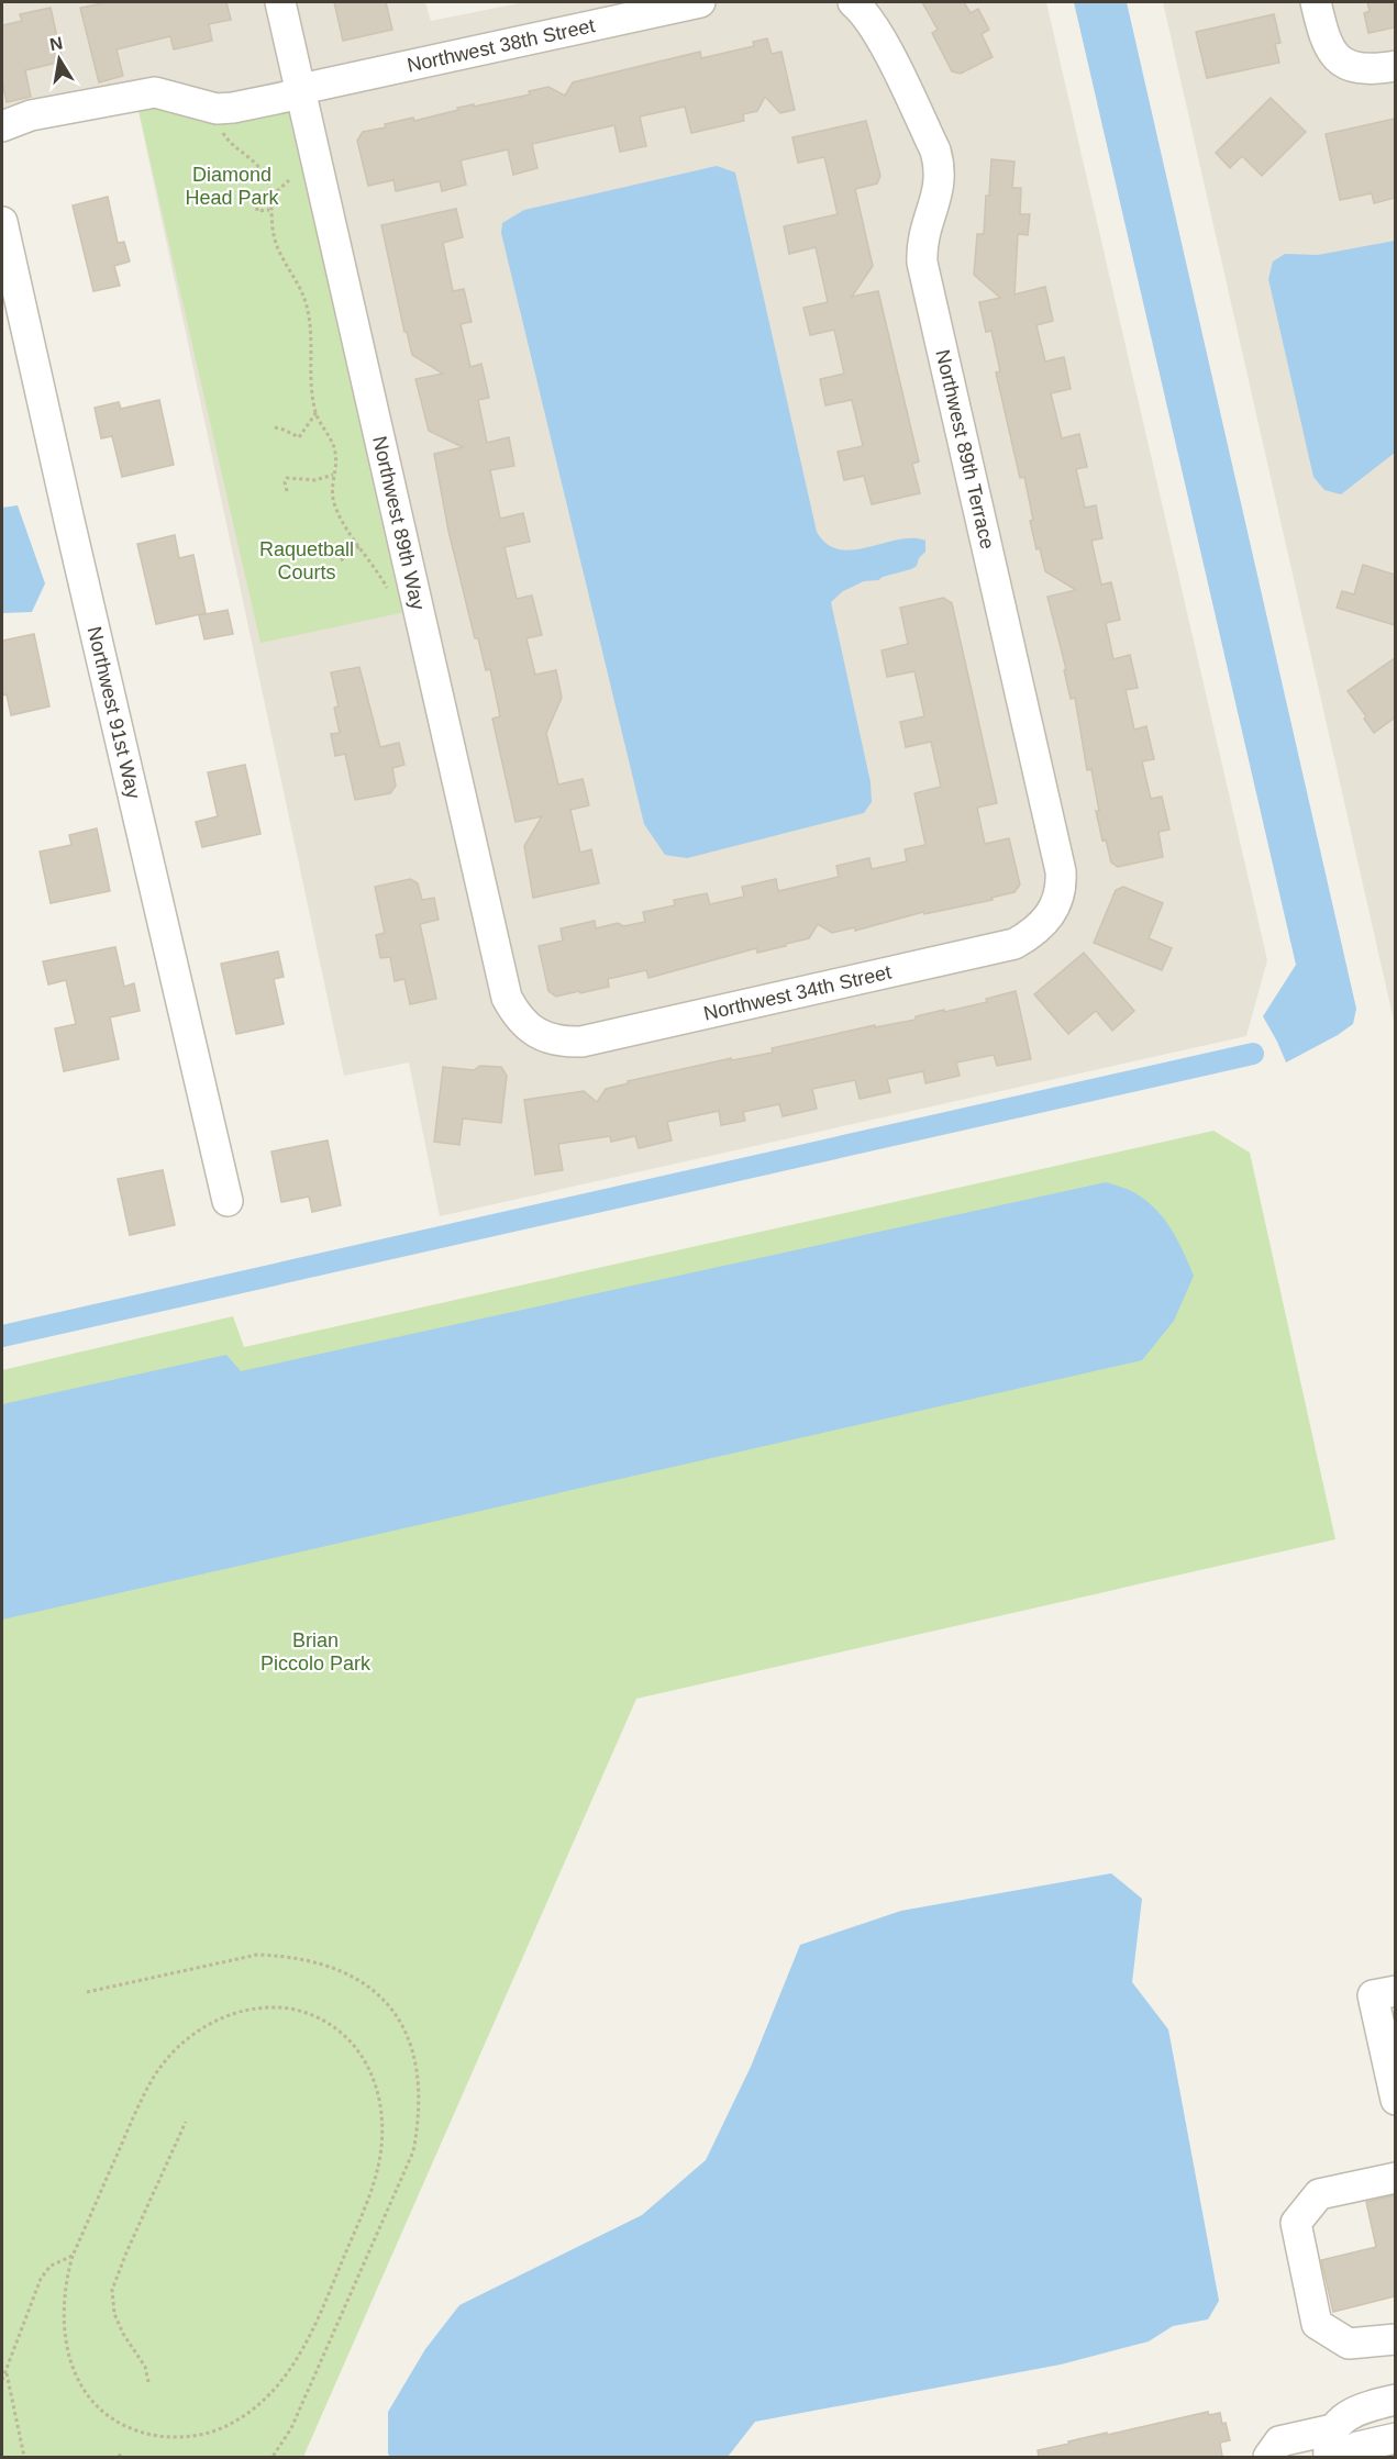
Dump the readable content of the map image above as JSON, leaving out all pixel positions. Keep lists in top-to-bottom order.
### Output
{
  "streets": {
    "street": [
      "Northwest 38th Street",
      "Northwest 89th Terrace",
      "Northwest 89th Way",
      "Northwest 91st Way",
      "Northwest 34th Street"
    ]
  },
  "crossings": [
    ["Northwest 38th Street", "Northwest 89th Way"],
    ["Northwest 89th Terrace", "Northwest 34th Street"],
    ["Northwest 89th Way", "Northwest 34th Street"]
  ],
  "parks": ["Diamond Head Park", "Raquetball Courts", "Brian Piccolo Park"],
  "north": "top"
}
